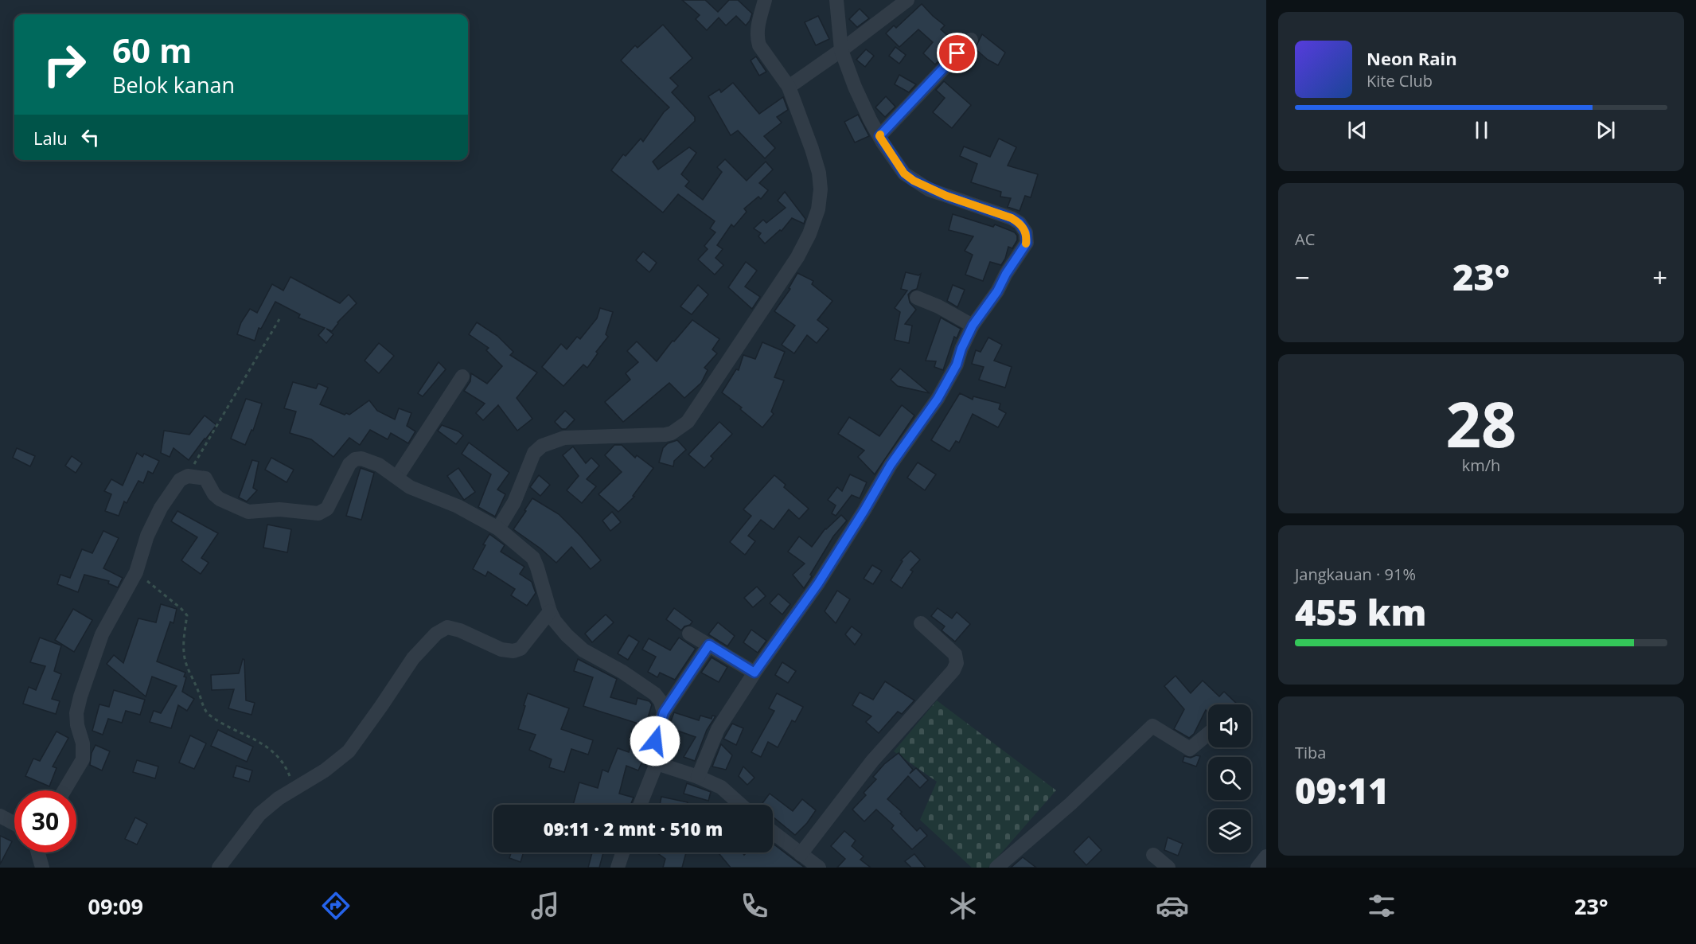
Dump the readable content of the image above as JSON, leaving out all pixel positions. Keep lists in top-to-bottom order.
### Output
{
  "page": {
    "turn": ["60 m", "Belok kanan"],
    "song": ["Neon Rain", "Kite Club"],
    "then": "Lalu",
    "tile": [
      "AC",
      ["28", "km/h"],
      ["Jangkauan · 91%", "455 km"],
      ["Tiba", "09:11"]
    ],
    "heat": ["−", "23°", "+"],
    "limit": "30",
    "trip": "09:11 · 2 mnt · 510 m",
    "tabs": ["09:09", "23°"]
  }
}
